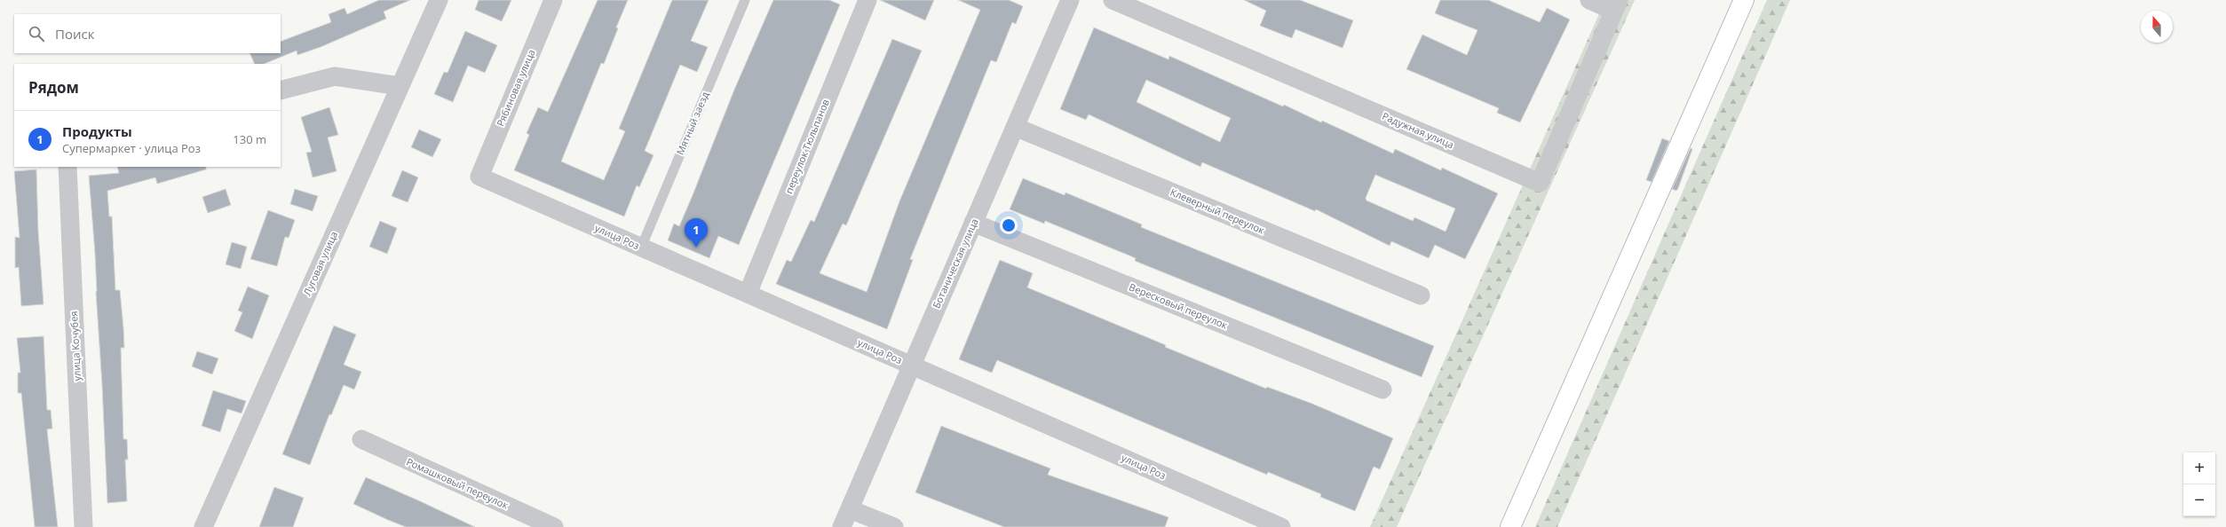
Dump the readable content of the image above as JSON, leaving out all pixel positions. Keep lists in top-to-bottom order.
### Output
{
  "streets": {
    "street": [
      "Рябиновая улица",
      "Радужная улица",
      "переулок Тюльпанов",
      "Клеверный переулок",
      "улица Роз",
      "Луговая улица",
      "Ботаническая улица",
      "Вересковый переулок",
      "улица Кочубея",
      "Ромашковый переулок"
    ],
    "lane": ["Мятный заезд"]
  },
  "crossings": [
    ["Рябиновая улица", "улица Роз"],
    ["Мятный заезд", "улица Роз"],
    ["переулок Тюльпанов", "улица Роз"],
    ["Клеверный переулок", "Ботаническая улица"],
    ["улица Роз", "Ботаническая улица"],
    ["Ботаническая улица", "Вересковый переулок"]
  ],
  "north": "top",
  "page": {
    "search": "Поиск",
    "heading": "Рядом",
    "list": [
      {
        "mark": "1",
        "name": "Продукты",
        "note": "Супермаркет · улица Роз",
        "value": "130 m"
      }
    ],
    "pins": "1",
    "map_buttons": ["+", "−"]
  }
}
